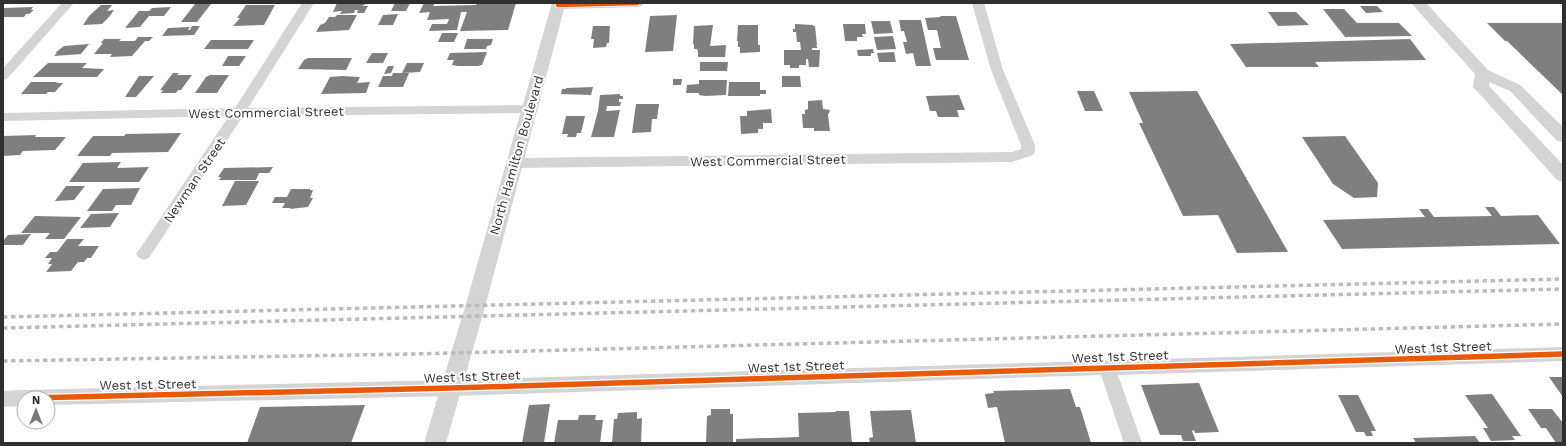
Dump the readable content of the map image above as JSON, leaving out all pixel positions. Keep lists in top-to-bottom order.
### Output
{
  "streets": {
    "street": [
      "West Commercial Street",
      "North Hamilton Boulevard",
      "Newman Street",
      "West 1st Street"
    ]
  },
  "crossings": [
    ["West Commercial Street", "North Hamilton Boulevard"],
    ["West Commercial Street", "Newman Street"],
    ["North Hamilton Boulevard", "West 1st Street"]
  ],
  "north": "top"
}
